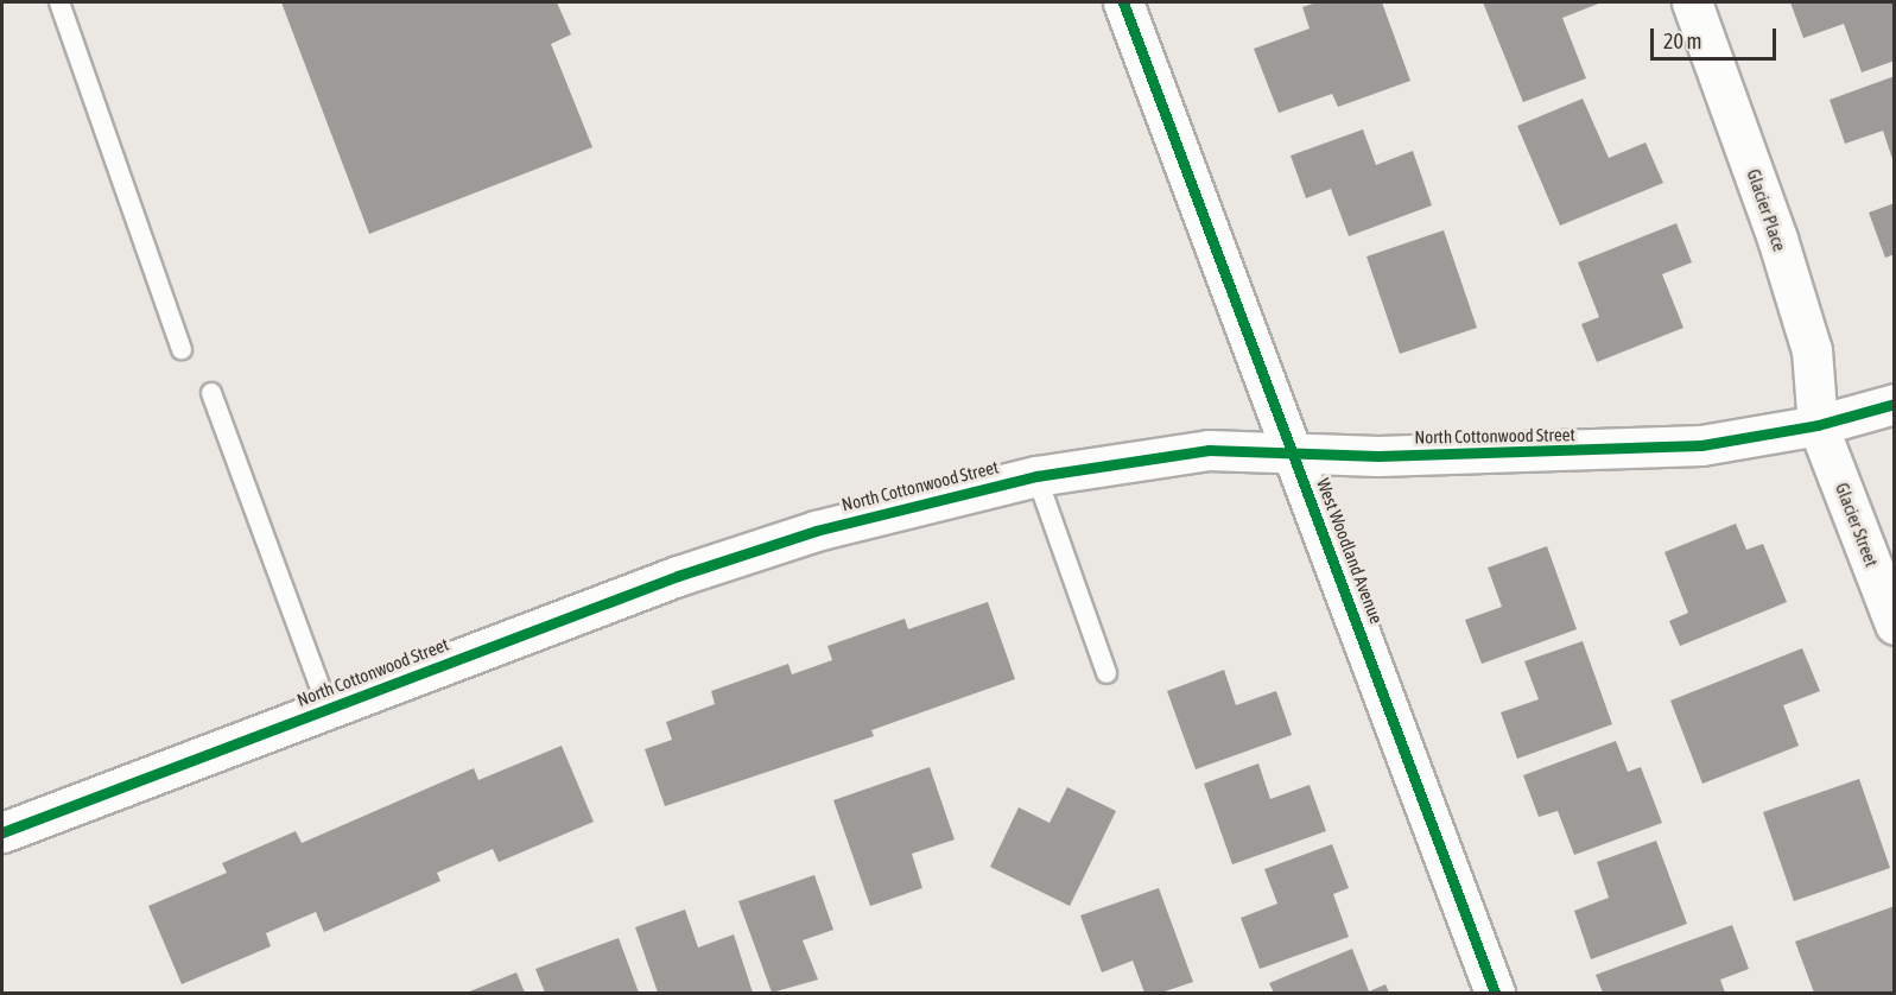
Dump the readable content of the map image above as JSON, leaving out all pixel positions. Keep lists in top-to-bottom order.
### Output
{
  "streets": {
    "street": [
      "Glacier Place",
      "North Cottonwood Street",
      "Glacier Street",
      "West Woodland Avenue"
    ]
  },
  "crossings": [
    ["Glacier Place", "North Cottonwood Street"],
    ["Glacier Place", "Glacier Street"],
    ["North Cottonwood Street", "Glacier Street"],
    ["North Cottonwood Street", "West Woodland Avenue"]
  ],
  "scale_bar": "20 m"
}
